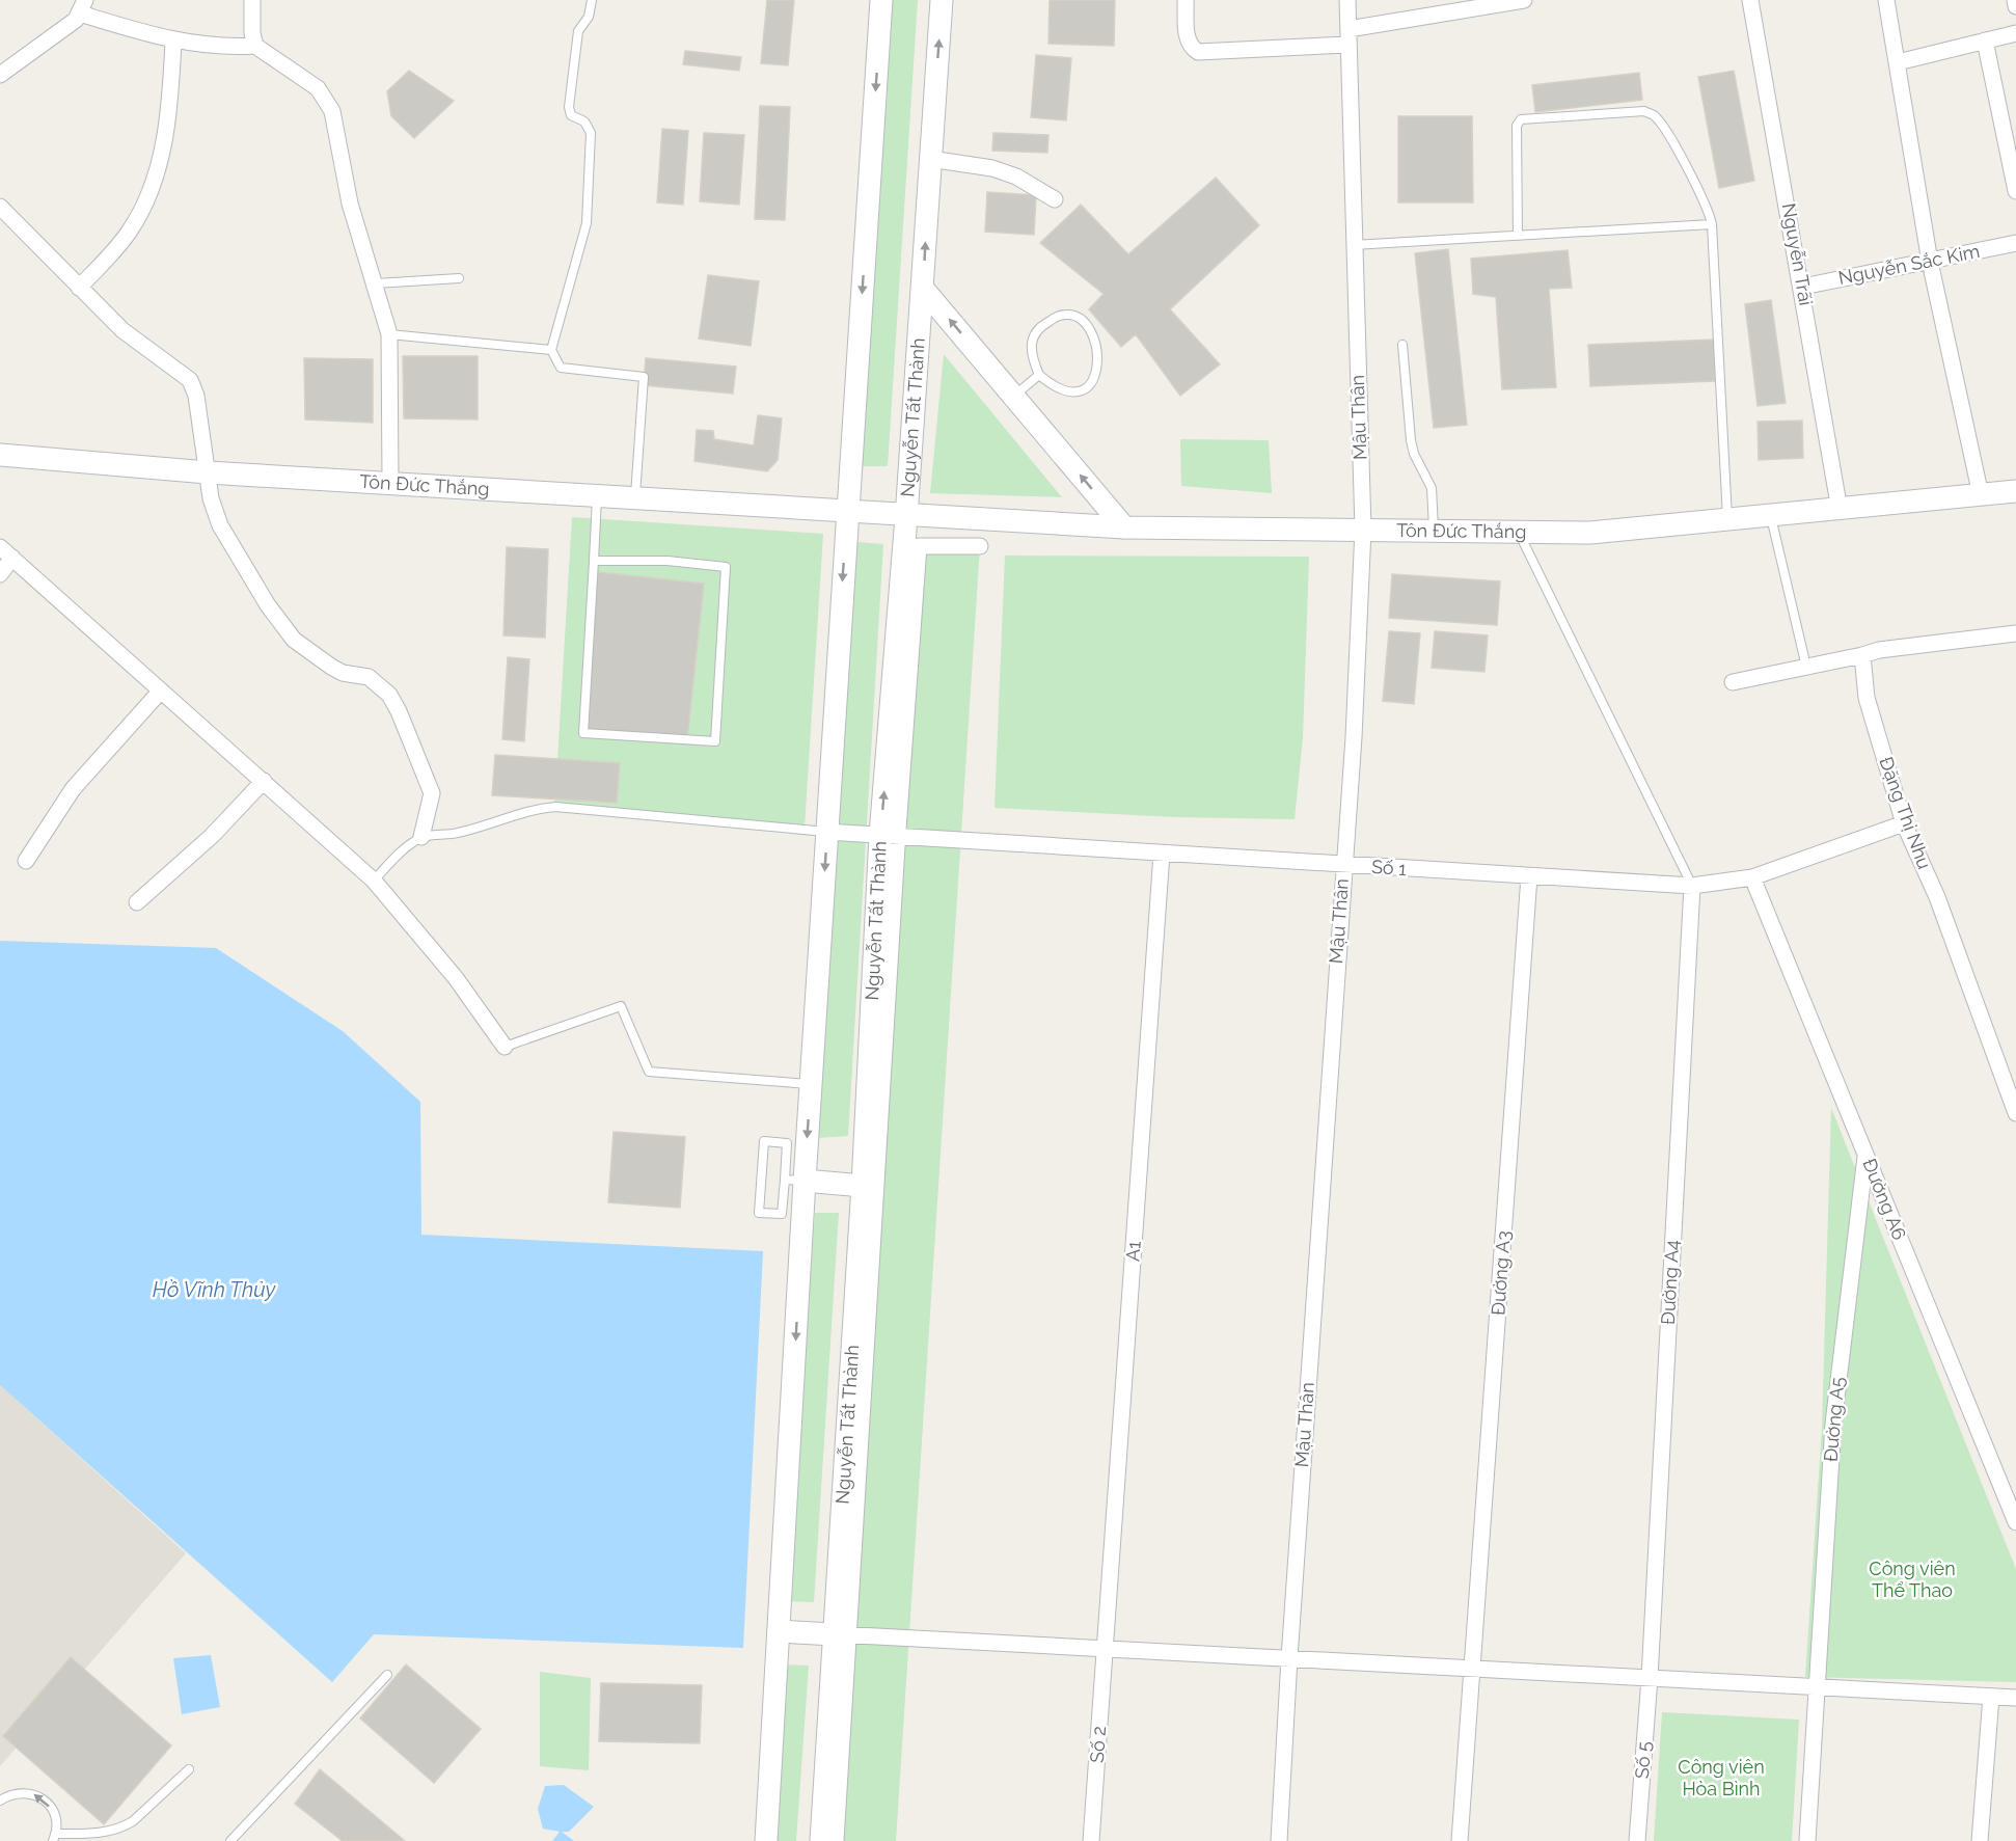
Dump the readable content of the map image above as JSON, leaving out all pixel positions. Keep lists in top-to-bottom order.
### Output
{
  "streets": {
    "street": [
      "Nguyễn Trãi",
      "Nguyễn Sắc Kim",
      "Nguyễn Tất Thành",
      "Mậu Thân",
      "Tôn Đức Thắng",
      "Đặng Thị Nhu",
      "Số 1",
      "Đường A6",
      "A1",
      "Đường A3",
      "Đường A4",
      "Đường A5",
      "Số 2",
      "Số 5"
    ]
  },
  "crossings": [
    ["Nguyễn Trãi", "Nguyễn Sắc Kim"],
    ["Nguyễn Trãi", "Tôn Đức Thắng"],
    ["Nguyễn Tất Thành", "Tôn Đức Thắng"],
    ["Nguyễn Tất Thành", "Số 1"],
    ["Mậu Thân", "Tôn Đức Thắng"],
    ["Mậu Thân", "Số 1"],
    ["Đặng Thị Nhu", "Số 1"],
    ["Số 1", "Đường A6"],
    ["Số 1", "A1"],
    ["Số 1", "Đường A3"],
    ["Số 1", "Đường A4"],
    ["Đường A6", "Đường A5"],
    ["A1", "Số 2"],
    ["Đường A4", "Số 5"]
  ],
  "water": ["Hồ Vĩnh Thủy"],
  "parks": ["Công viên Thể Thao", "Công viên Hòa Bình"]
}
